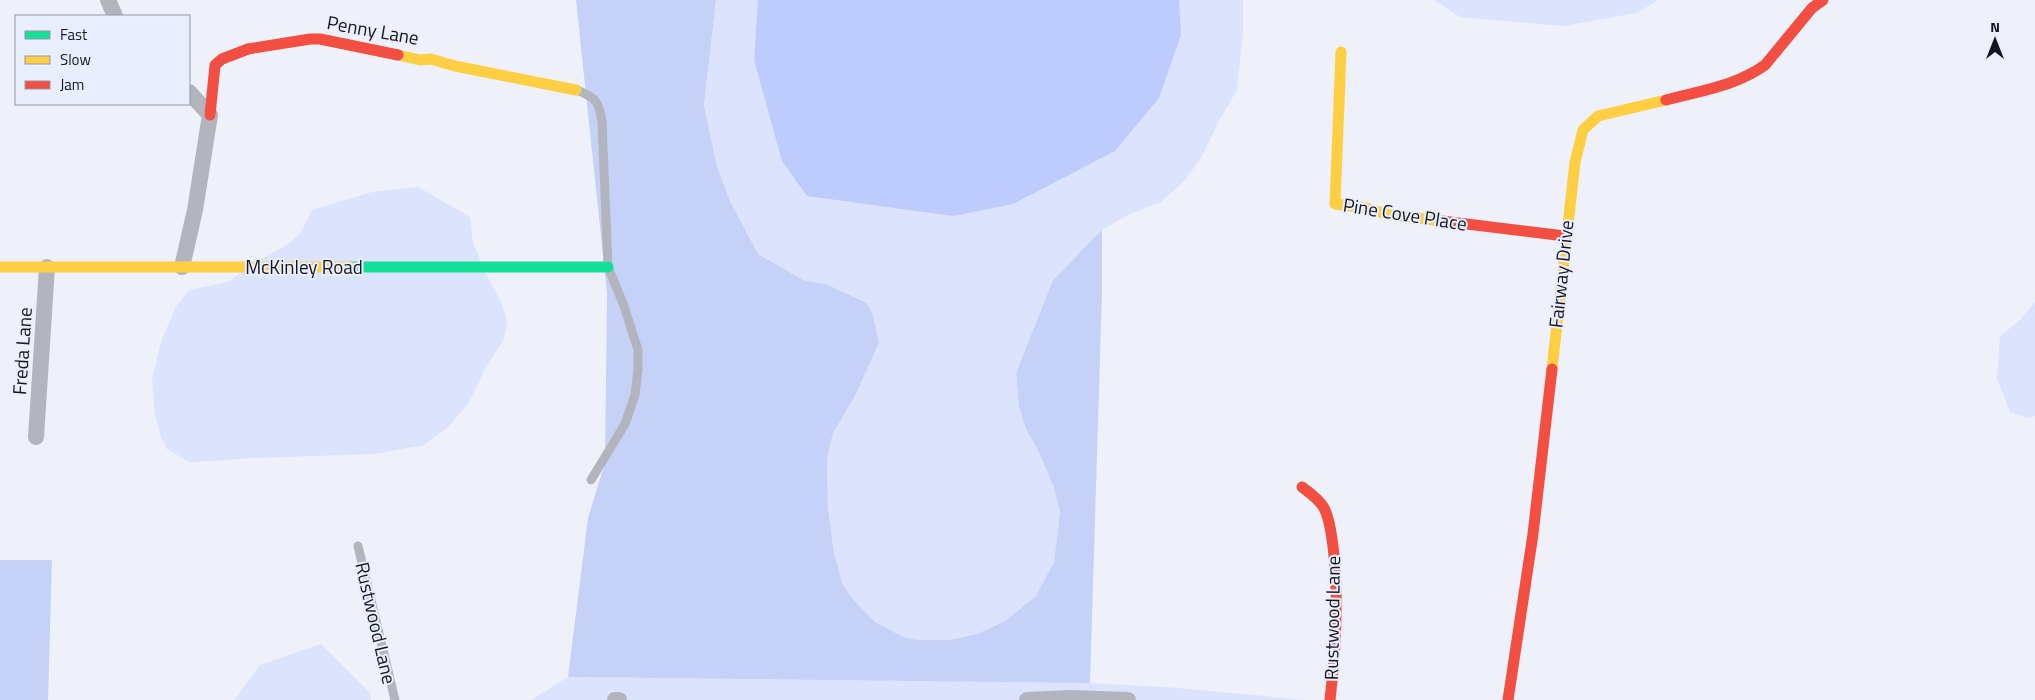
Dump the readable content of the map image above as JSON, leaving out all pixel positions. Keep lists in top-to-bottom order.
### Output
{
  "streets": {
    "street": [
      "Penny Lane",
      "Pine Cove Place",
      "McKinley Road",
      "Fairway Drive",
      "Freda Lane",
      "Rustwood Lane"
    ]
  },
  "crossings": [
    ["Penny Lane", "McKinley Road"],
    ["Pine Cove Place", "Fairway Drive"],
    ["McKinley Road", "Freda Lane"]
  ],
  "legend": ["Fast", "Slow", "Jam"],
  "north": "top"
}
